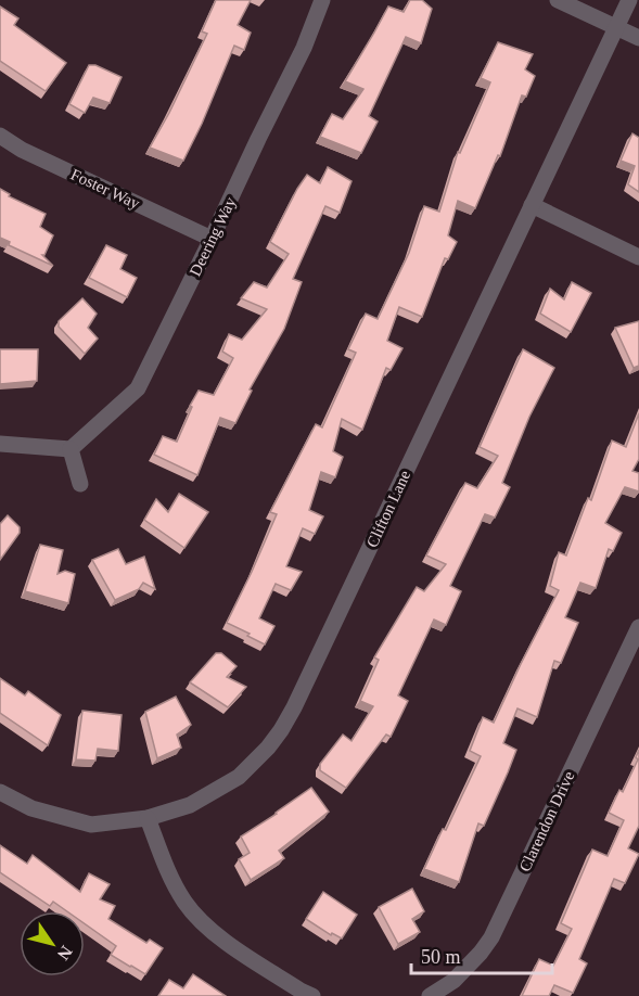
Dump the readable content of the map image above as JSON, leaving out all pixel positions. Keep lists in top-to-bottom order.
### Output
{
  "streets": {
    "street": [
      "Foster Way",
      "Deering Way",
      "Clifton Lane",
      "Clarendon Drive"
    ]
  },
  "crossings": [
    ["Foster Way", "Deering Way"]
  ],
  "scale_bar": "50 m",
  "north": "bottom right"
}
